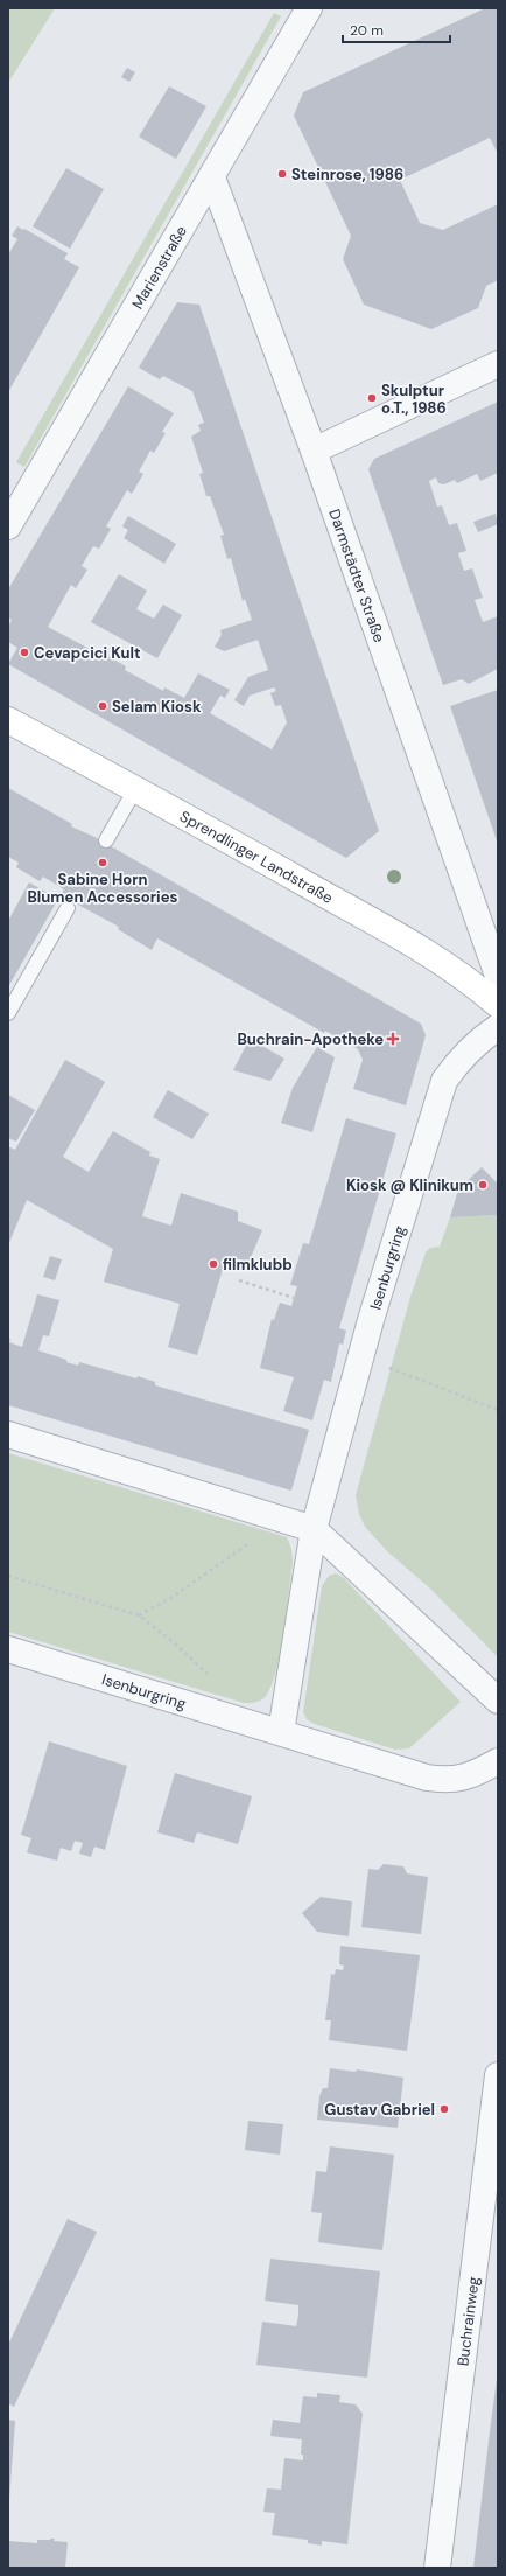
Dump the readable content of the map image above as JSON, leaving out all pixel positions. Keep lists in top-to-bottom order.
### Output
{
  "streets": {
    "main road": ["Sprendlinger Landstraße"],
    "street": [
      "Marienstraße",
      "Darmstädter Straße",
      "Isenburgring",
      "Buchrainweg"
    ]
  },
  "crossings": [
    ["Marienstraße", "Darmstädter Straße"]
  ],
  "places": {
    "other": [
      "Steinrose, 1986",
      "Skulptur o.T., 1986",
      "Cevapcici Kult",
      "Selam Kiosk",
      "Sabine Horn Blumen Accessories",
      "Kiosk @ Klinikum",
      "filmklubb",
      "Gustav Gabriel"
    ],
    "health": ["Buchrain-Apotheke"]
  },
  "scale_bar": "20 m"
}
